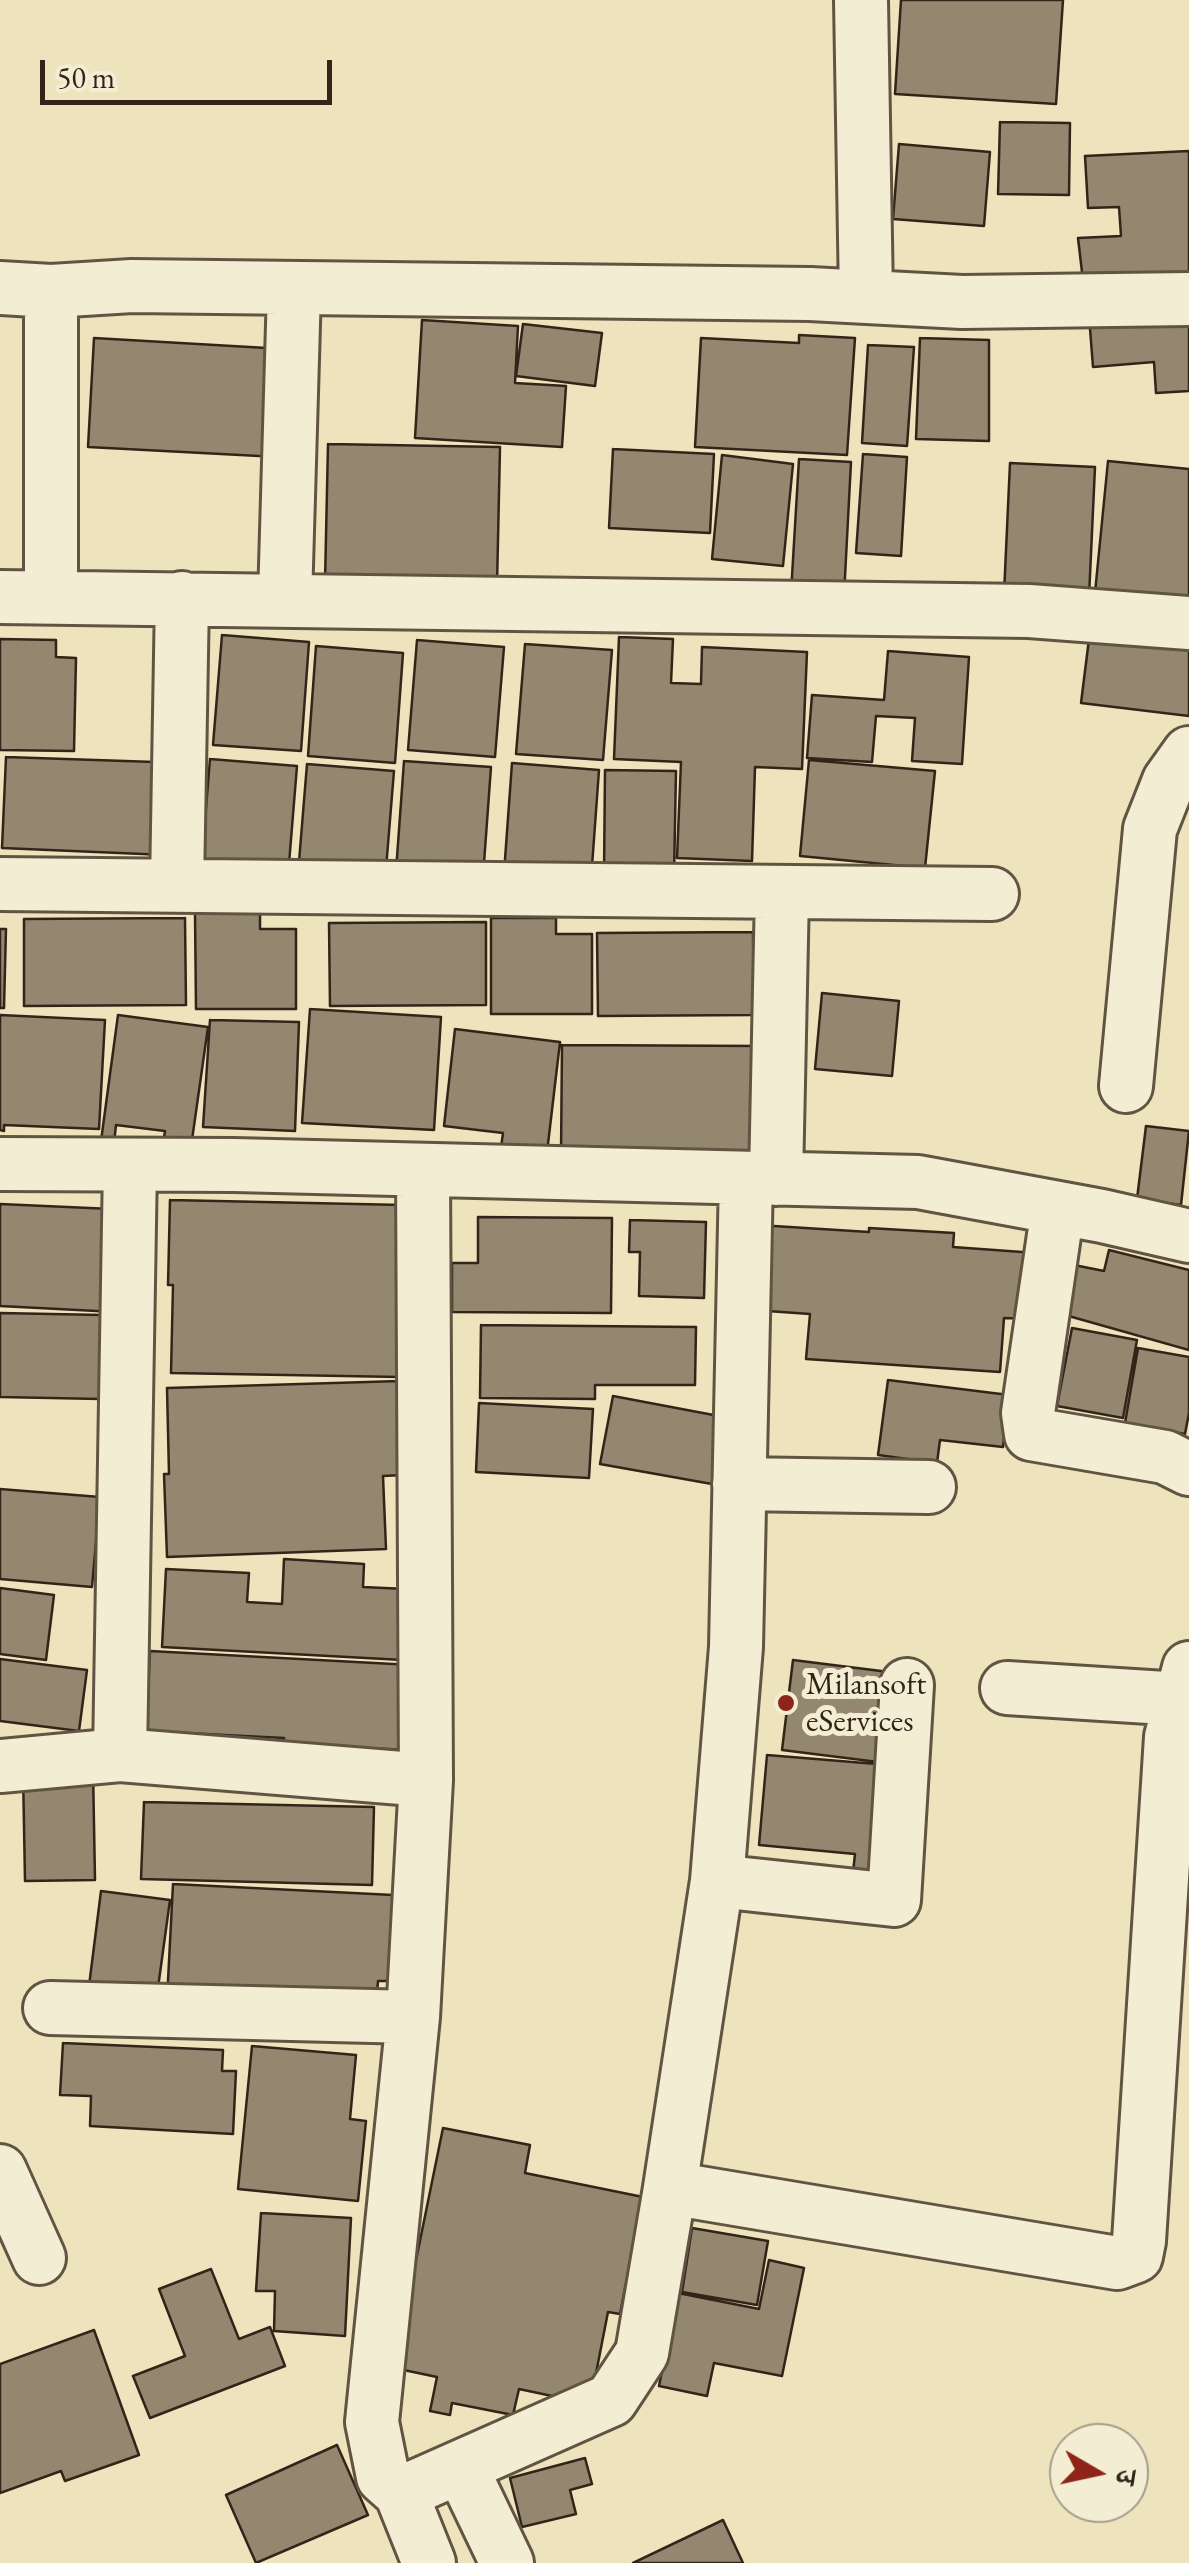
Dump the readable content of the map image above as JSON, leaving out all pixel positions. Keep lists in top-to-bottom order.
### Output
{
  "places": ["Milansoft eServices"],
  "scale_bar": "50 m",
  "north": "right"
}
